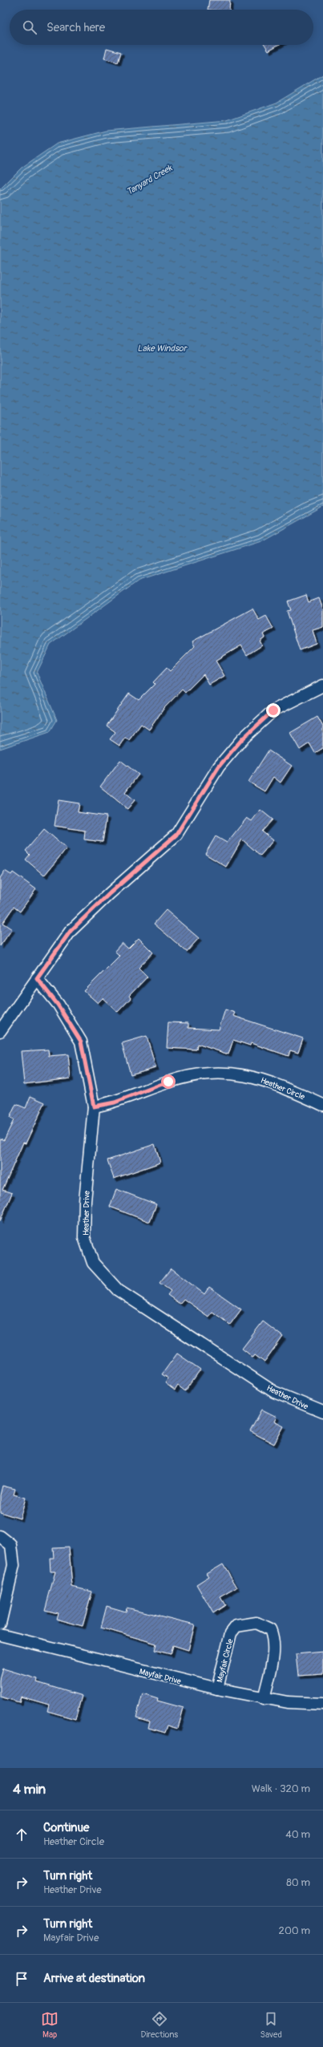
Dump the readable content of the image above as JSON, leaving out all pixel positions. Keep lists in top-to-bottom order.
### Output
{
  "streets": {
    "street": [
      "Heather Circle",
      "Heather Drive",
      "Mayfair Circle",
      "Mayfair Drive"
    ]
  },
  "crossings": [
    ["Heather Circle", "Heather Drive"],
    ["Mayfair Circle", "Mayfair Drive"]
  ],
  "water": ["Tanyard Creek", "Lake Windsor"],
  "page": {
    "search": "Search here",
    "heading": ["4 min", "Walk · 320 m"],
    "list": [
      ["Continue", "Heather Circle", "40 m"],
      ["Turn right", "Heather Drive", "80 m"],
      ["Turn right", "Mayfair Drive", "200 m"],
      "Arrive at destination"
    ],
    "nav": ["Map", "Directions", "Saved"]
  }
}
